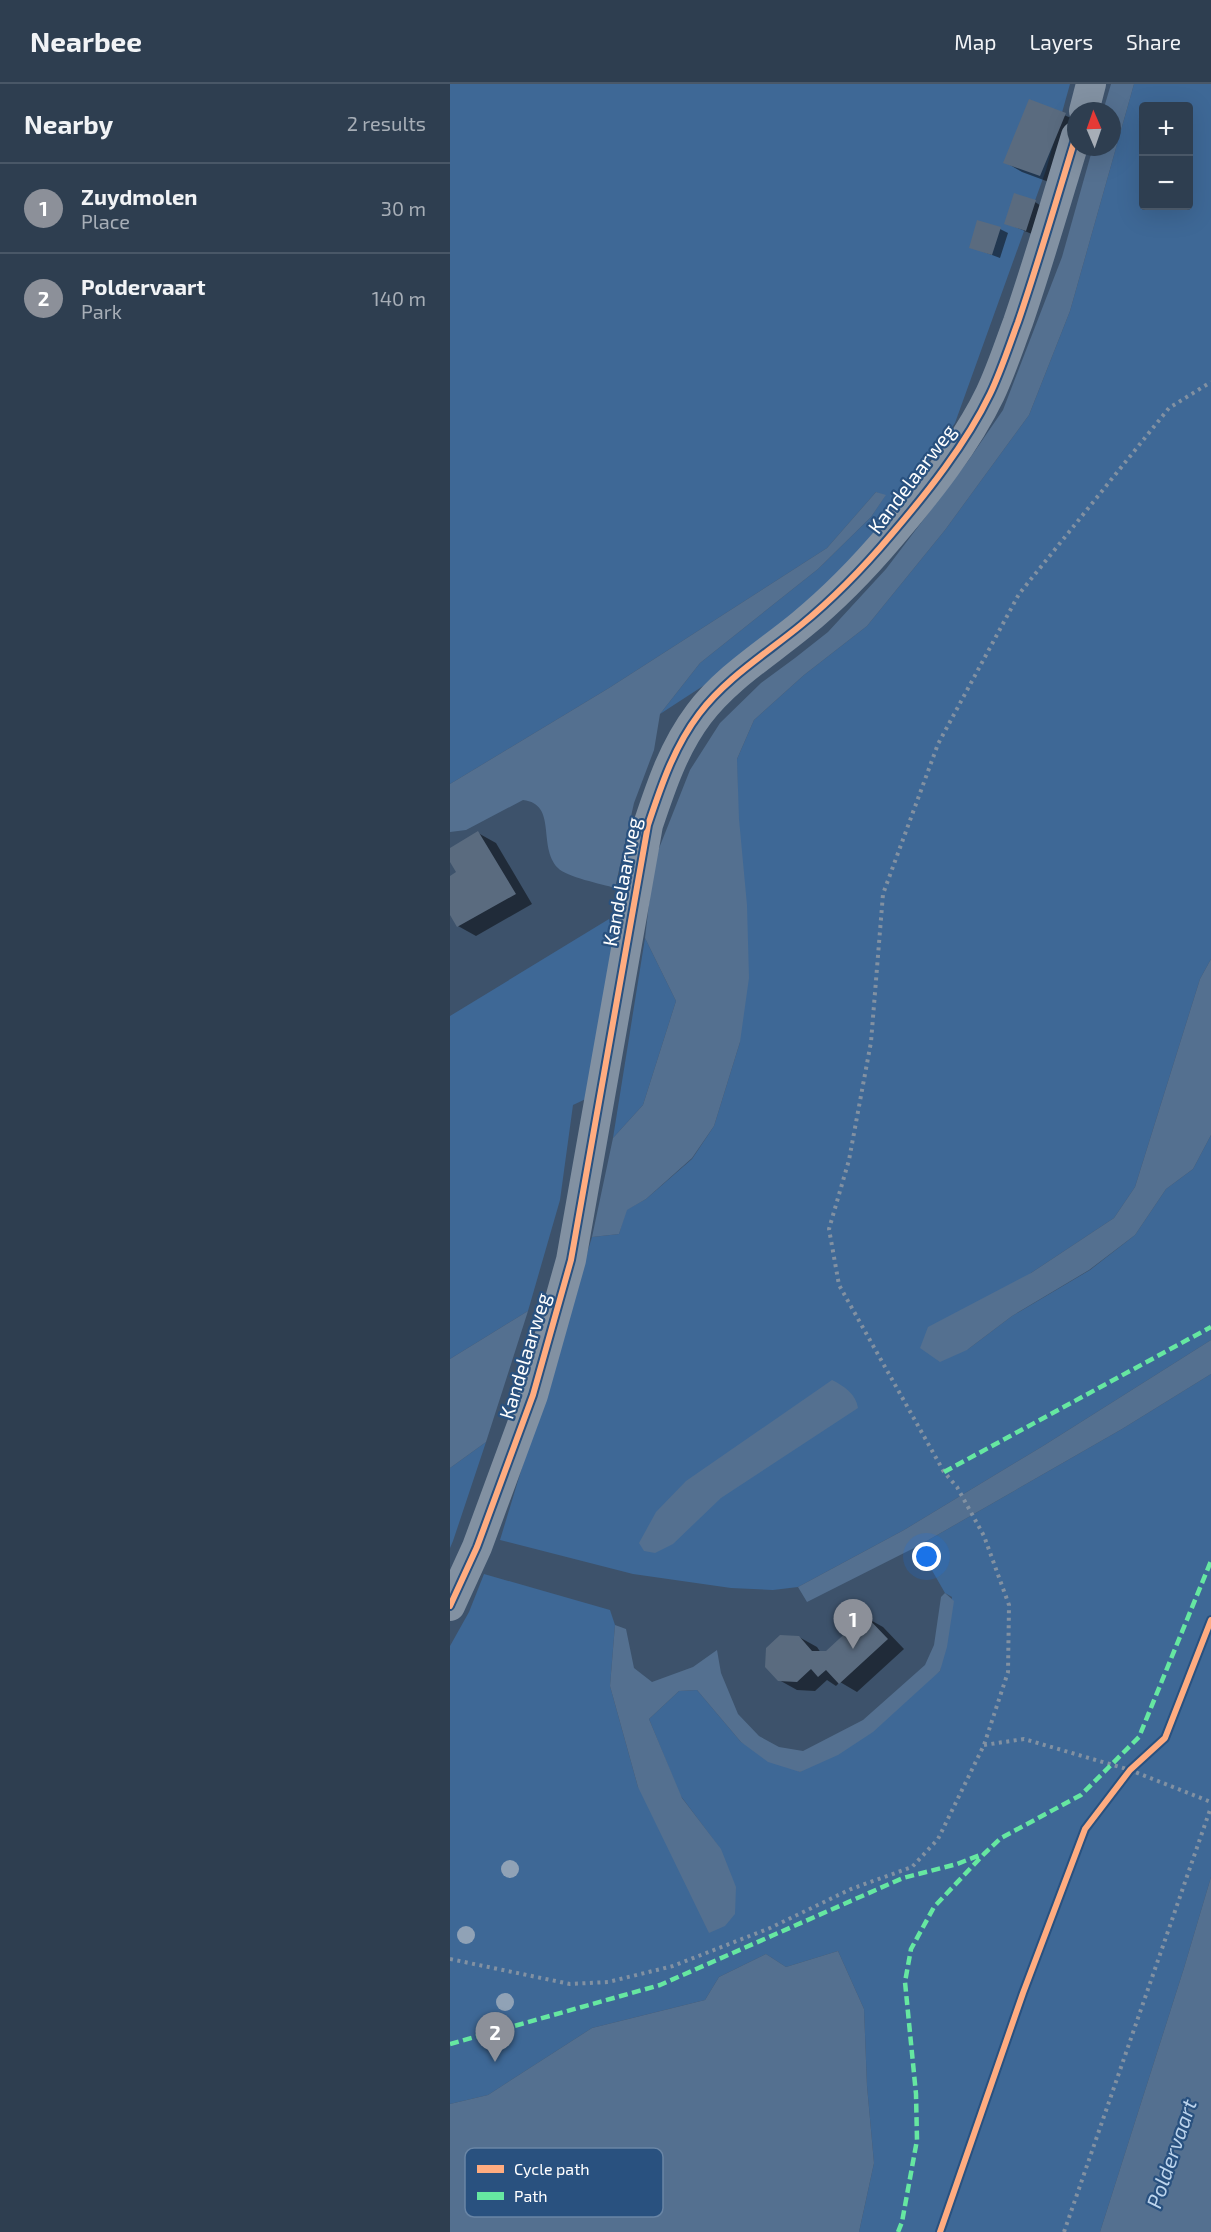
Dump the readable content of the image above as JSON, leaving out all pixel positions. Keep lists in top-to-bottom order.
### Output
{
  "streets": {
    "street": ["Kandelaarweg"]
  },
  "water": ["Poldervaart"],
  "legend": ["Cycle path", "Path"],
  "north": "top",
  "page": {
    "header": "Nearbee",
    "nav": ["Map", "Layers", "Share"],
    "heading": ["Nearby", "2 results"],
    "map_buttons": ["+", "−"],
    "list": [
      {
        "mark": "1",
        "name": "Zuydmolen",
        "note": "Place",
        "value": "30 m"
      },
      {
        "mark": "2",
        "name": "Poldervaart",
        "note": "Park",
        "value": "140 m"
      }
    ],
    "pins": ["1", "2"]
  }
}
